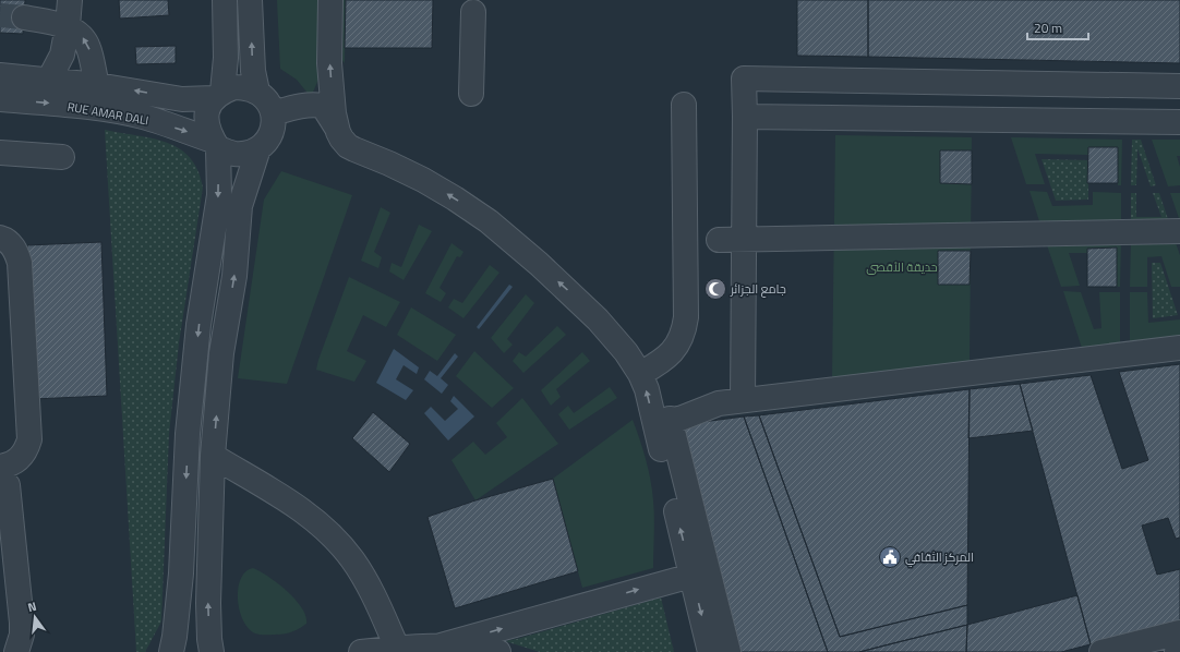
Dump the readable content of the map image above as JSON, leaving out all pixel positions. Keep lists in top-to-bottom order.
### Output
{
  "streets": {
    "street": ["RUE AMAR DALI"]
  },
  "parks": ["حديقة الأقصى"],
  "places": {
    "mosque": ["جامع الجزائر"],
    "public building": ["المركز الثقافي"]
  },
  "scale_bar": "20 m",
  "north": "top"
}
